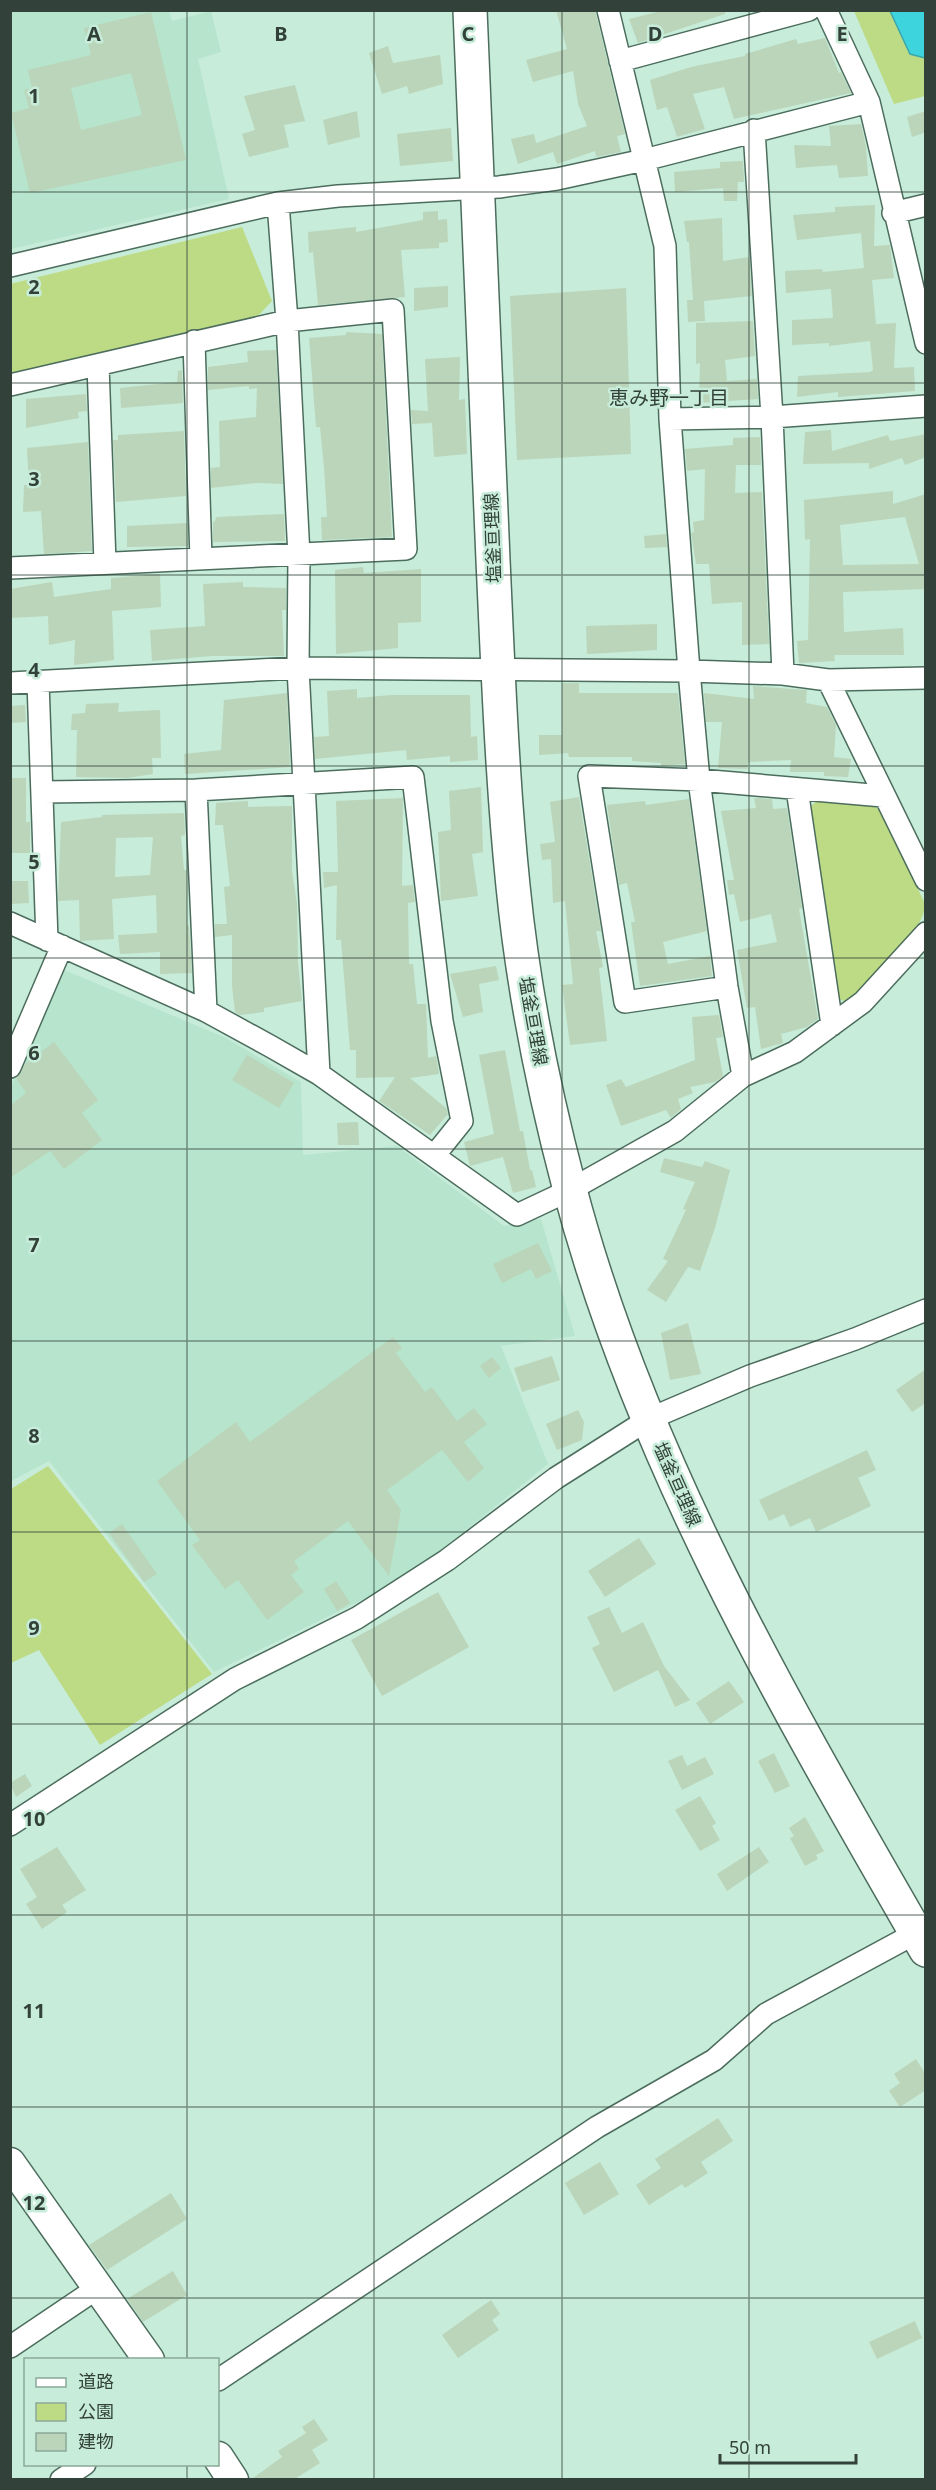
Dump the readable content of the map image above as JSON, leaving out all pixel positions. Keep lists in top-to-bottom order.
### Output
{
  "streets": {
    "main road": ["塩釜亘理線"]
  },
  "districts": ["恵み野一丁目"],
  "legend": ["道路", "公園", "建物"],
  "scale_bar": "50 m",
  "grid": {
    "columns": [
      "A",
      "B",
      "C",
      "D",
      "E"
    ],
    "rows": [
      "1",
      "2",
      "3",
      "4",
      "5",
      "6",
      "7",
      "8",
      "9",
      "10",
      "11",
      "12"
    ]
  }
}
